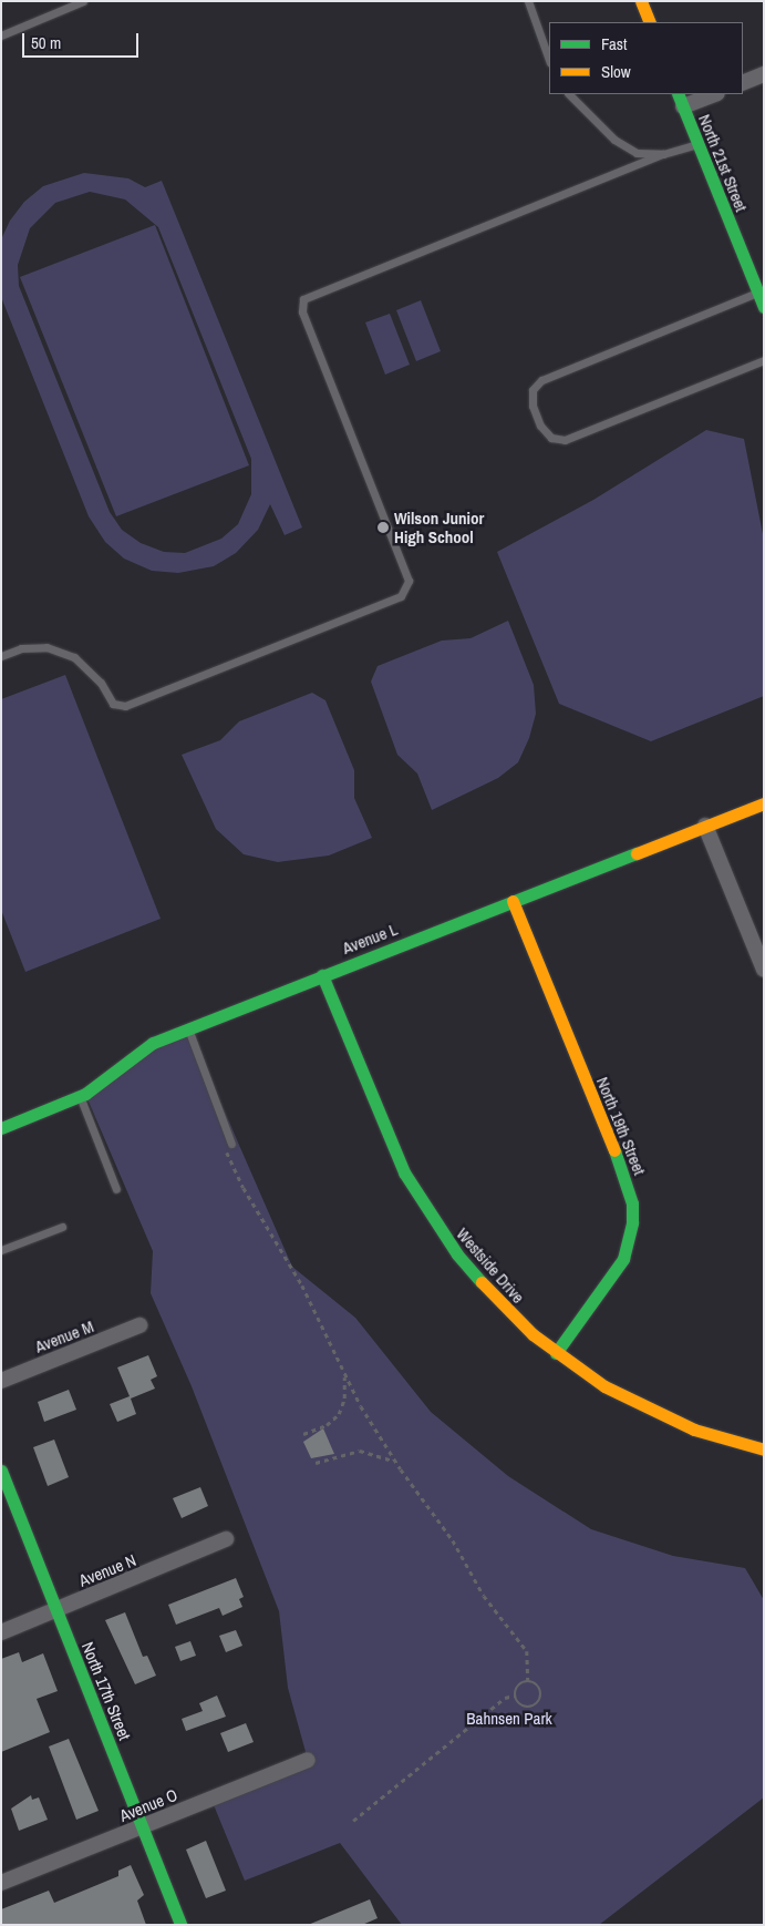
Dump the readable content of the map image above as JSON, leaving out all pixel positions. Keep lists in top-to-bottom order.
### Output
{
  "streets": {
    "street": [
      "North 21st Street",
      "Avenue L",
      "North 19th Street",
      "Westside Drive",
      "Avenue M",
      "Avenue N",
      "North 17th Street",
      "Avenue O"
    ]
  },
  "crossings": [
    ["Avenue L", "North 19th Street"],
    ["Avenue L", "Westside Drive"],
    ["North 19th Street", "Westside Drive"],
    ["Avenue N", "North 17th Street"],
    ["North 17th Street", "Avenue O"]
  ],
  "parks": ["Bahnsen Park"],
  "places": ["Wilson Junior High School"],
  "legend": ["Fast", "Slow"],
  "scale_bar": "50 m"
}
